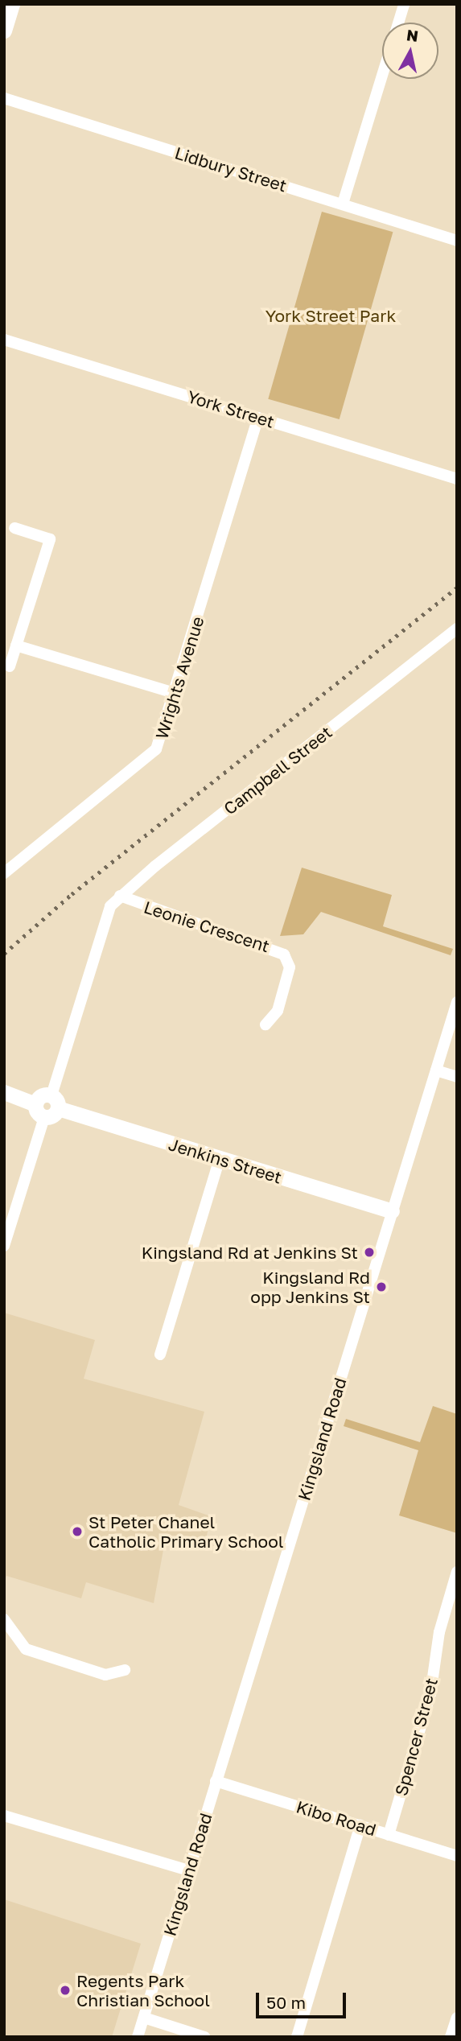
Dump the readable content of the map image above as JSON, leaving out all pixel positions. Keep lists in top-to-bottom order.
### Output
{
  "streets": {
    "street": [
      "Lidbury Street",
      "York Street",
      "Wrights Avenue",
      "Campbell Street",
      "Leonie Crescent",
      "Jenkins Street",
      "Kingsland Road",
      "Spencer Street",
      "Kibo Road"
    ]
  },
  "crossings": [
    ["York Street", "Wrights Avenue"],
    ["Campbell Street", "Leonie Crescent"],
    ["Campbell Street", "Jenkins Street"],
    ["Jenkins Street", "Kingsland Road"],
    ["Kingsland Road", "Kibo Road"],
    ["Spencer Street", "Kibo Road"]
  ],
  "parks": ["York Street Park"],
  "places": [
    "Kingsland Rd at Jenkins St",
    "Kingsland Rd opp Jenkins St",
    "St Peter Chanel Catholic Primary School",
    "Regents Park Christian School"
  ],
  "scale_bar": "50 m",
  "north": "top"
}
